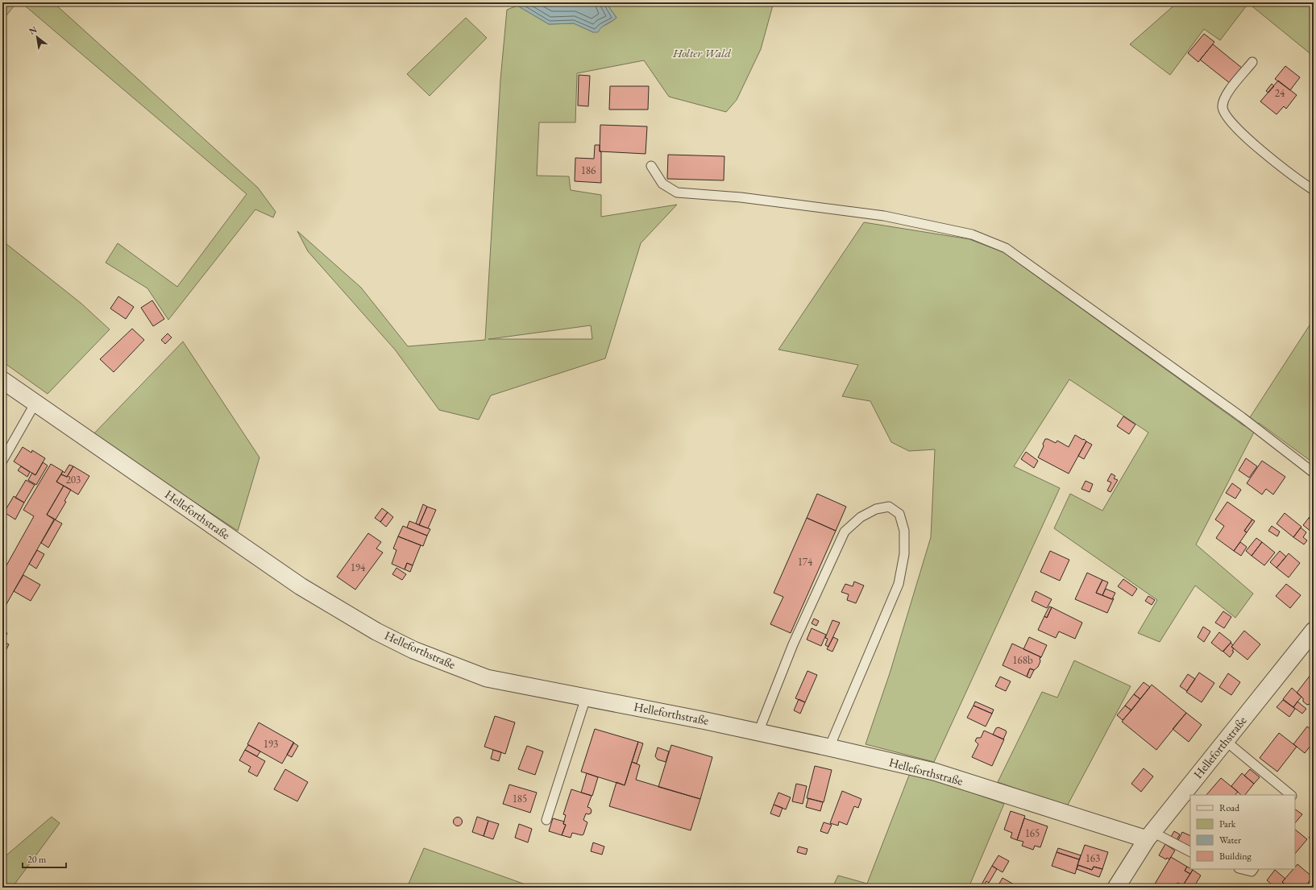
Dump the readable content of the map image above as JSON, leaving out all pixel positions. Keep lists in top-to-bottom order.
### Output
{
  "streets": {
    "street": ["Helleforthstraße"]
  },
  "parks": ["Holter Wald"],
  "house_numbers": [
    "24",
    "186",
    "203",
    "174",
    "194",
    "168b",
    "193",
    "185",
    "165",
    "163"
  ],
  "legend": [
    "Road",
    "Park",
    "Water",
    "Building"
  ],
  "scale_bar": "20 m",
  "north": "top left"
}
